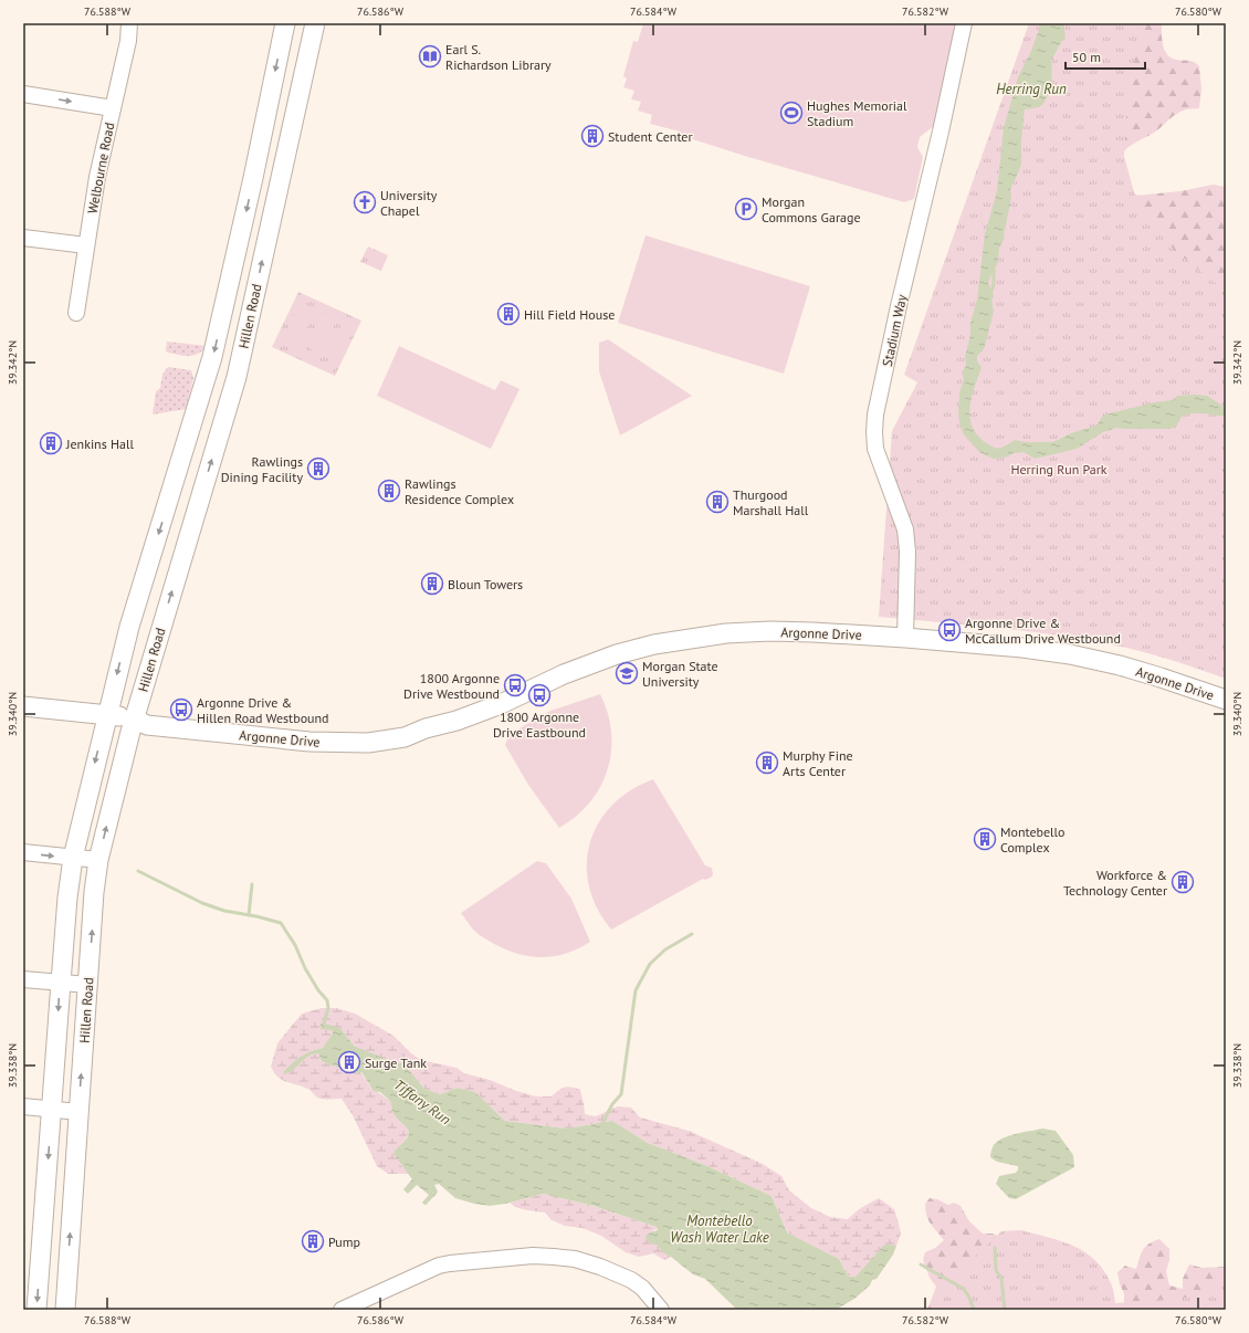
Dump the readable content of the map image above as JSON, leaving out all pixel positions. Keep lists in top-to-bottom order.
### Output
{
  "streets": {
    "main road": ["Hillen Road", "Argonne Drive"],
    "street": ["Welbourne Road", "Stadium Way"]
  },
  "crossings": [
    ["Hillen Road", "Argonne Drive"],
    ["Stadium Way", "Argonne Drive"]
  ],
  "water": ["Herring Run", "Tiffany Run", "Montebello Wash Water Lake"],
  "parks": ["Herring Run Park"],
  "places": {
    "library": ["Earl S. Richardson Library"],
    "sports": ["Hughes Memorial Stadium"],
    "building": [
      "Student Center",
      "Hill Field House",
      "Jenkins Hall",
      "Rawlings Dining Facility",
      "Rawlings Residence Complex",
      "Thurgood Marshall Hall",
      "Bloun Towers",
      "Murphy Fine Arts Center",
      "Montebello Complex",
      "Workforce & Technology Center",
      "Surge Tank",
      "Pump"
    ],
    "church": ["University Chapel"],
    "parking": ["Morgan Commons Garage"],
    "bus stop": [
      "Argonne Drive & McCallum Drive Westbound",
      "1800 Argonne Drive Westbound",
      "1800 Argonne Drive Eastbound",
      "Argonne Drive & Hillen Road Westbound"
    ],
    "school or university": ["Morgan State University"]
  },
  "scale_bar": "50 m",
  "coordinates": [
    "76.588°W",
    "76.586°W",
    "76.584°W",
    "76.582°W",
    "76.580°W",
    "39.342°N",
    "39.340°N",
    "39.338°N"
  ]
}
